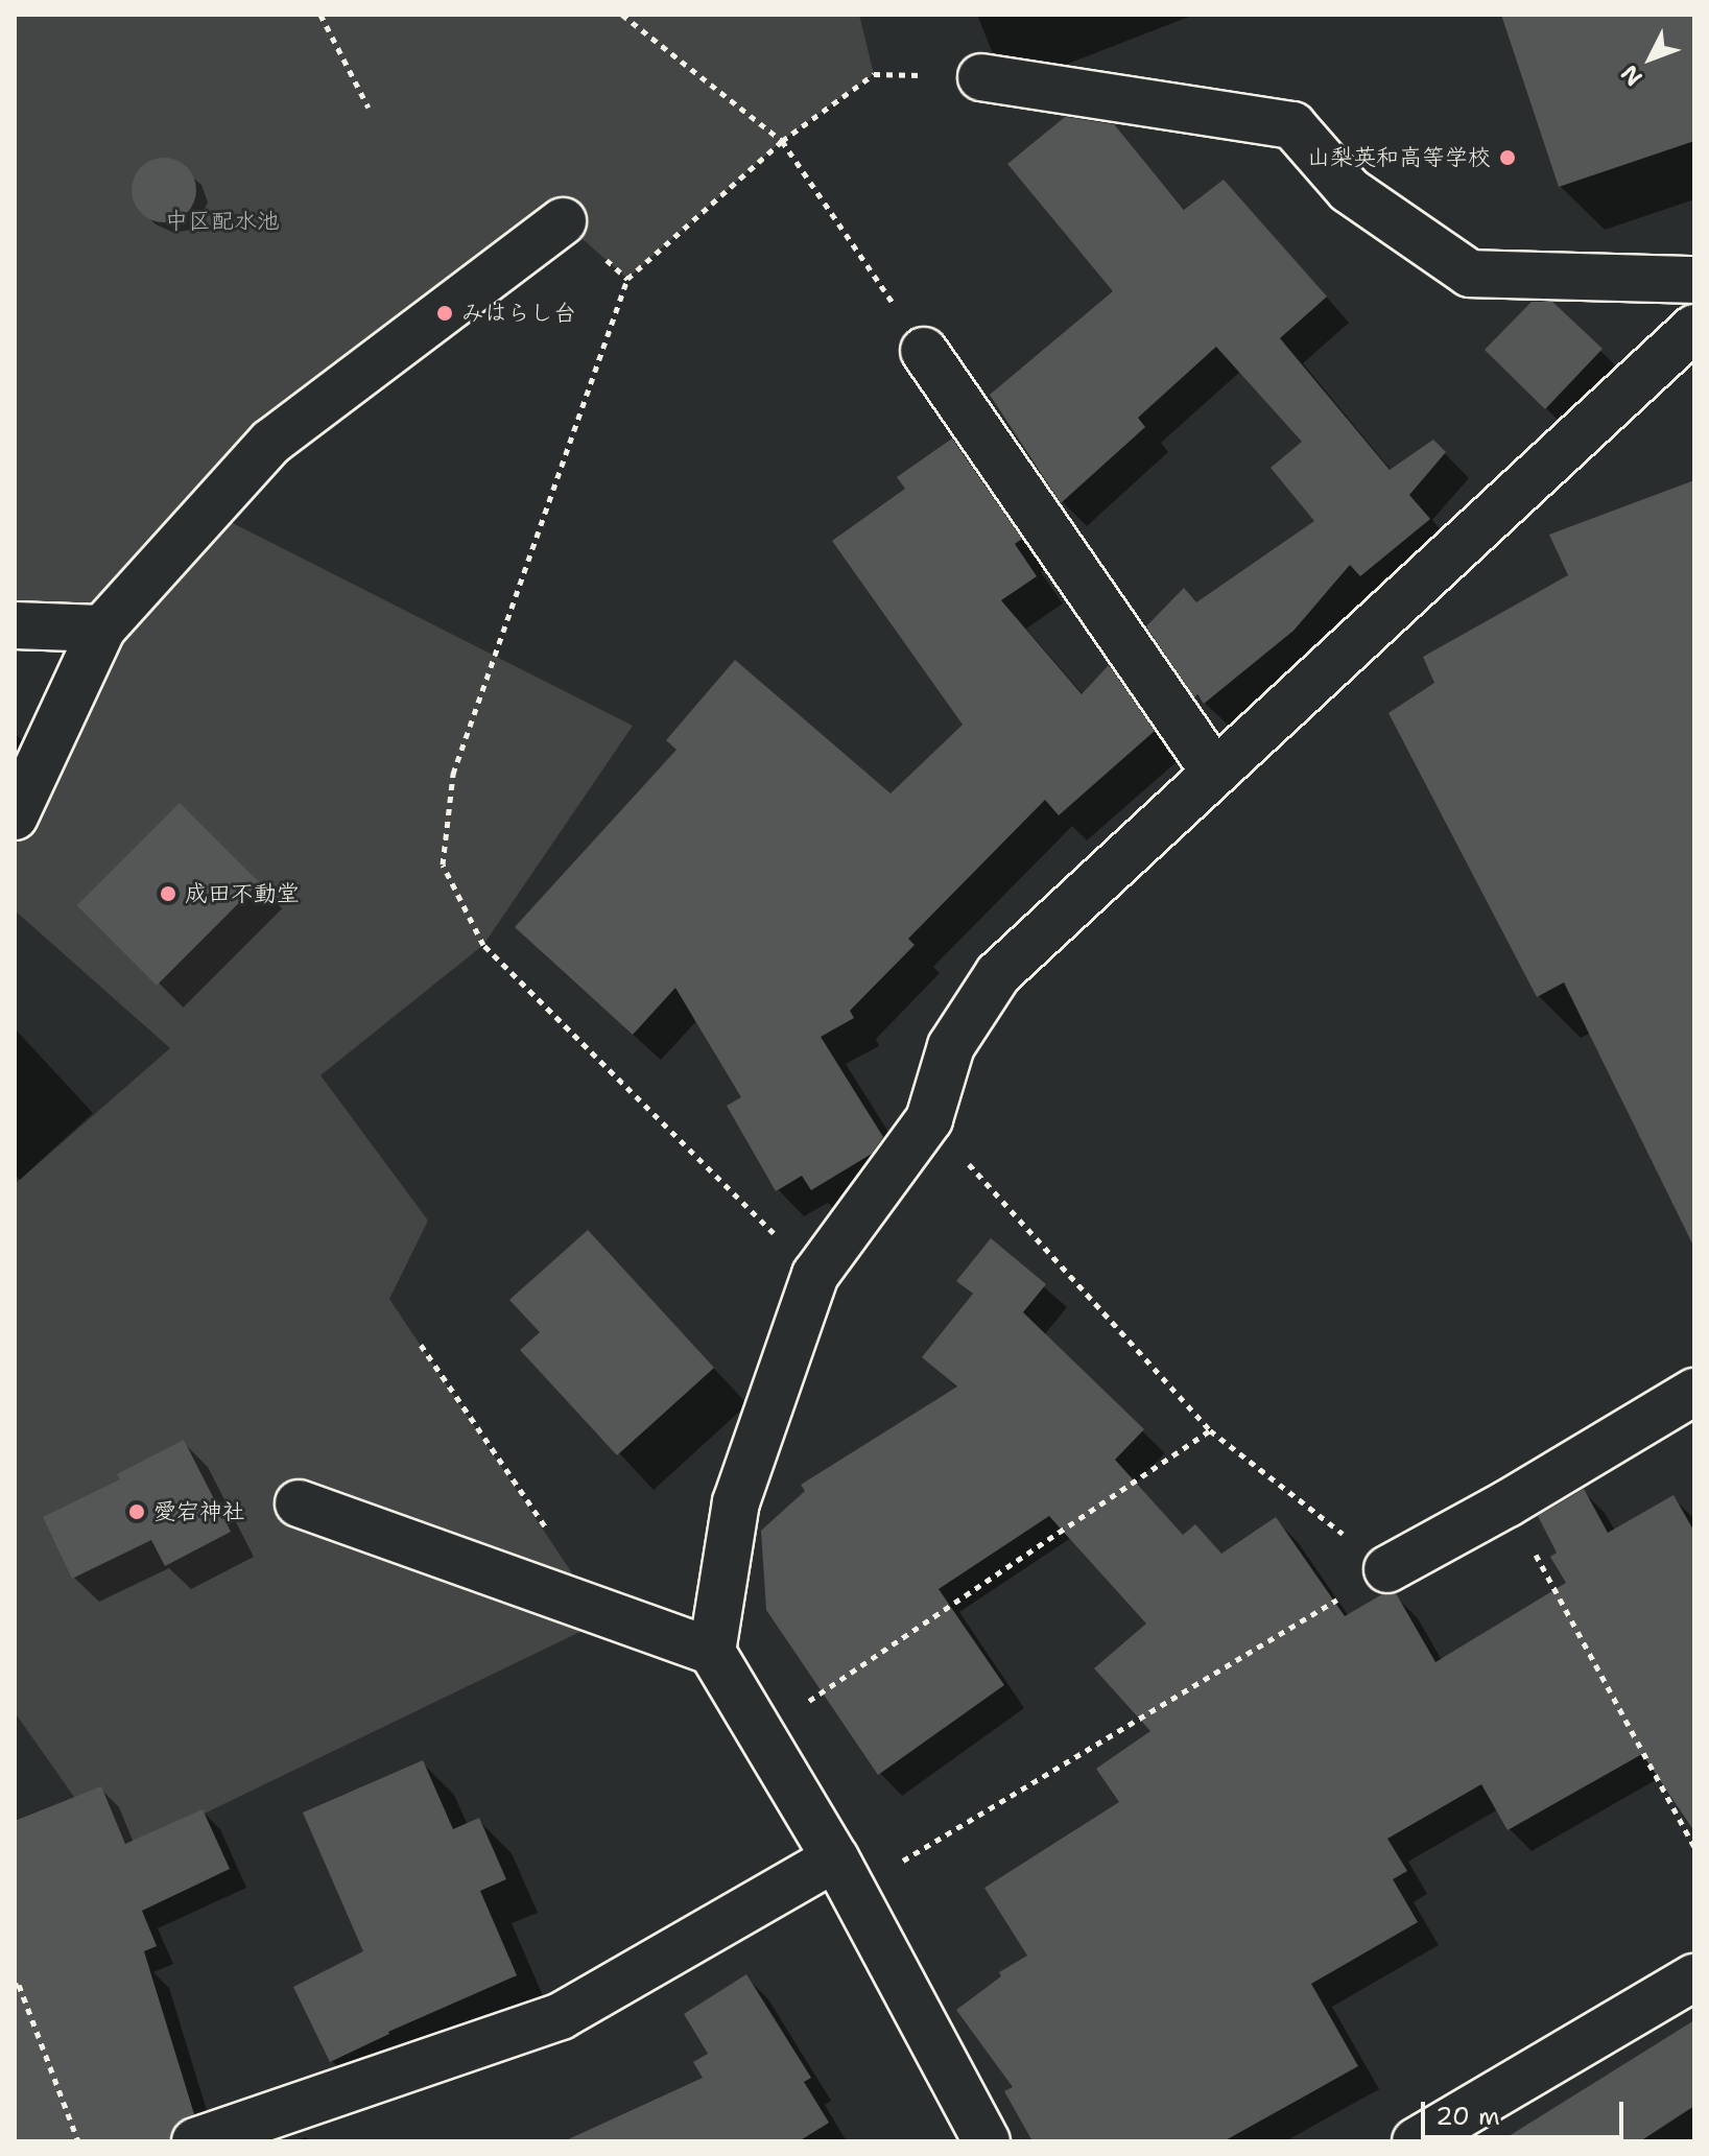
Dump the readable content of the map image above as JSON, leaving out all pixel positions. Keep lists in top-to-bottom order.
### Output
{
  "parks": ["中区配水池"],
  "places": [
    "山梨英和高等学校",
    "みはらし台",
    "成田不動堂",
    "愛宕神社"
  ],
  "scale_bar": "20 m",
  "north": "bottom left"
}
